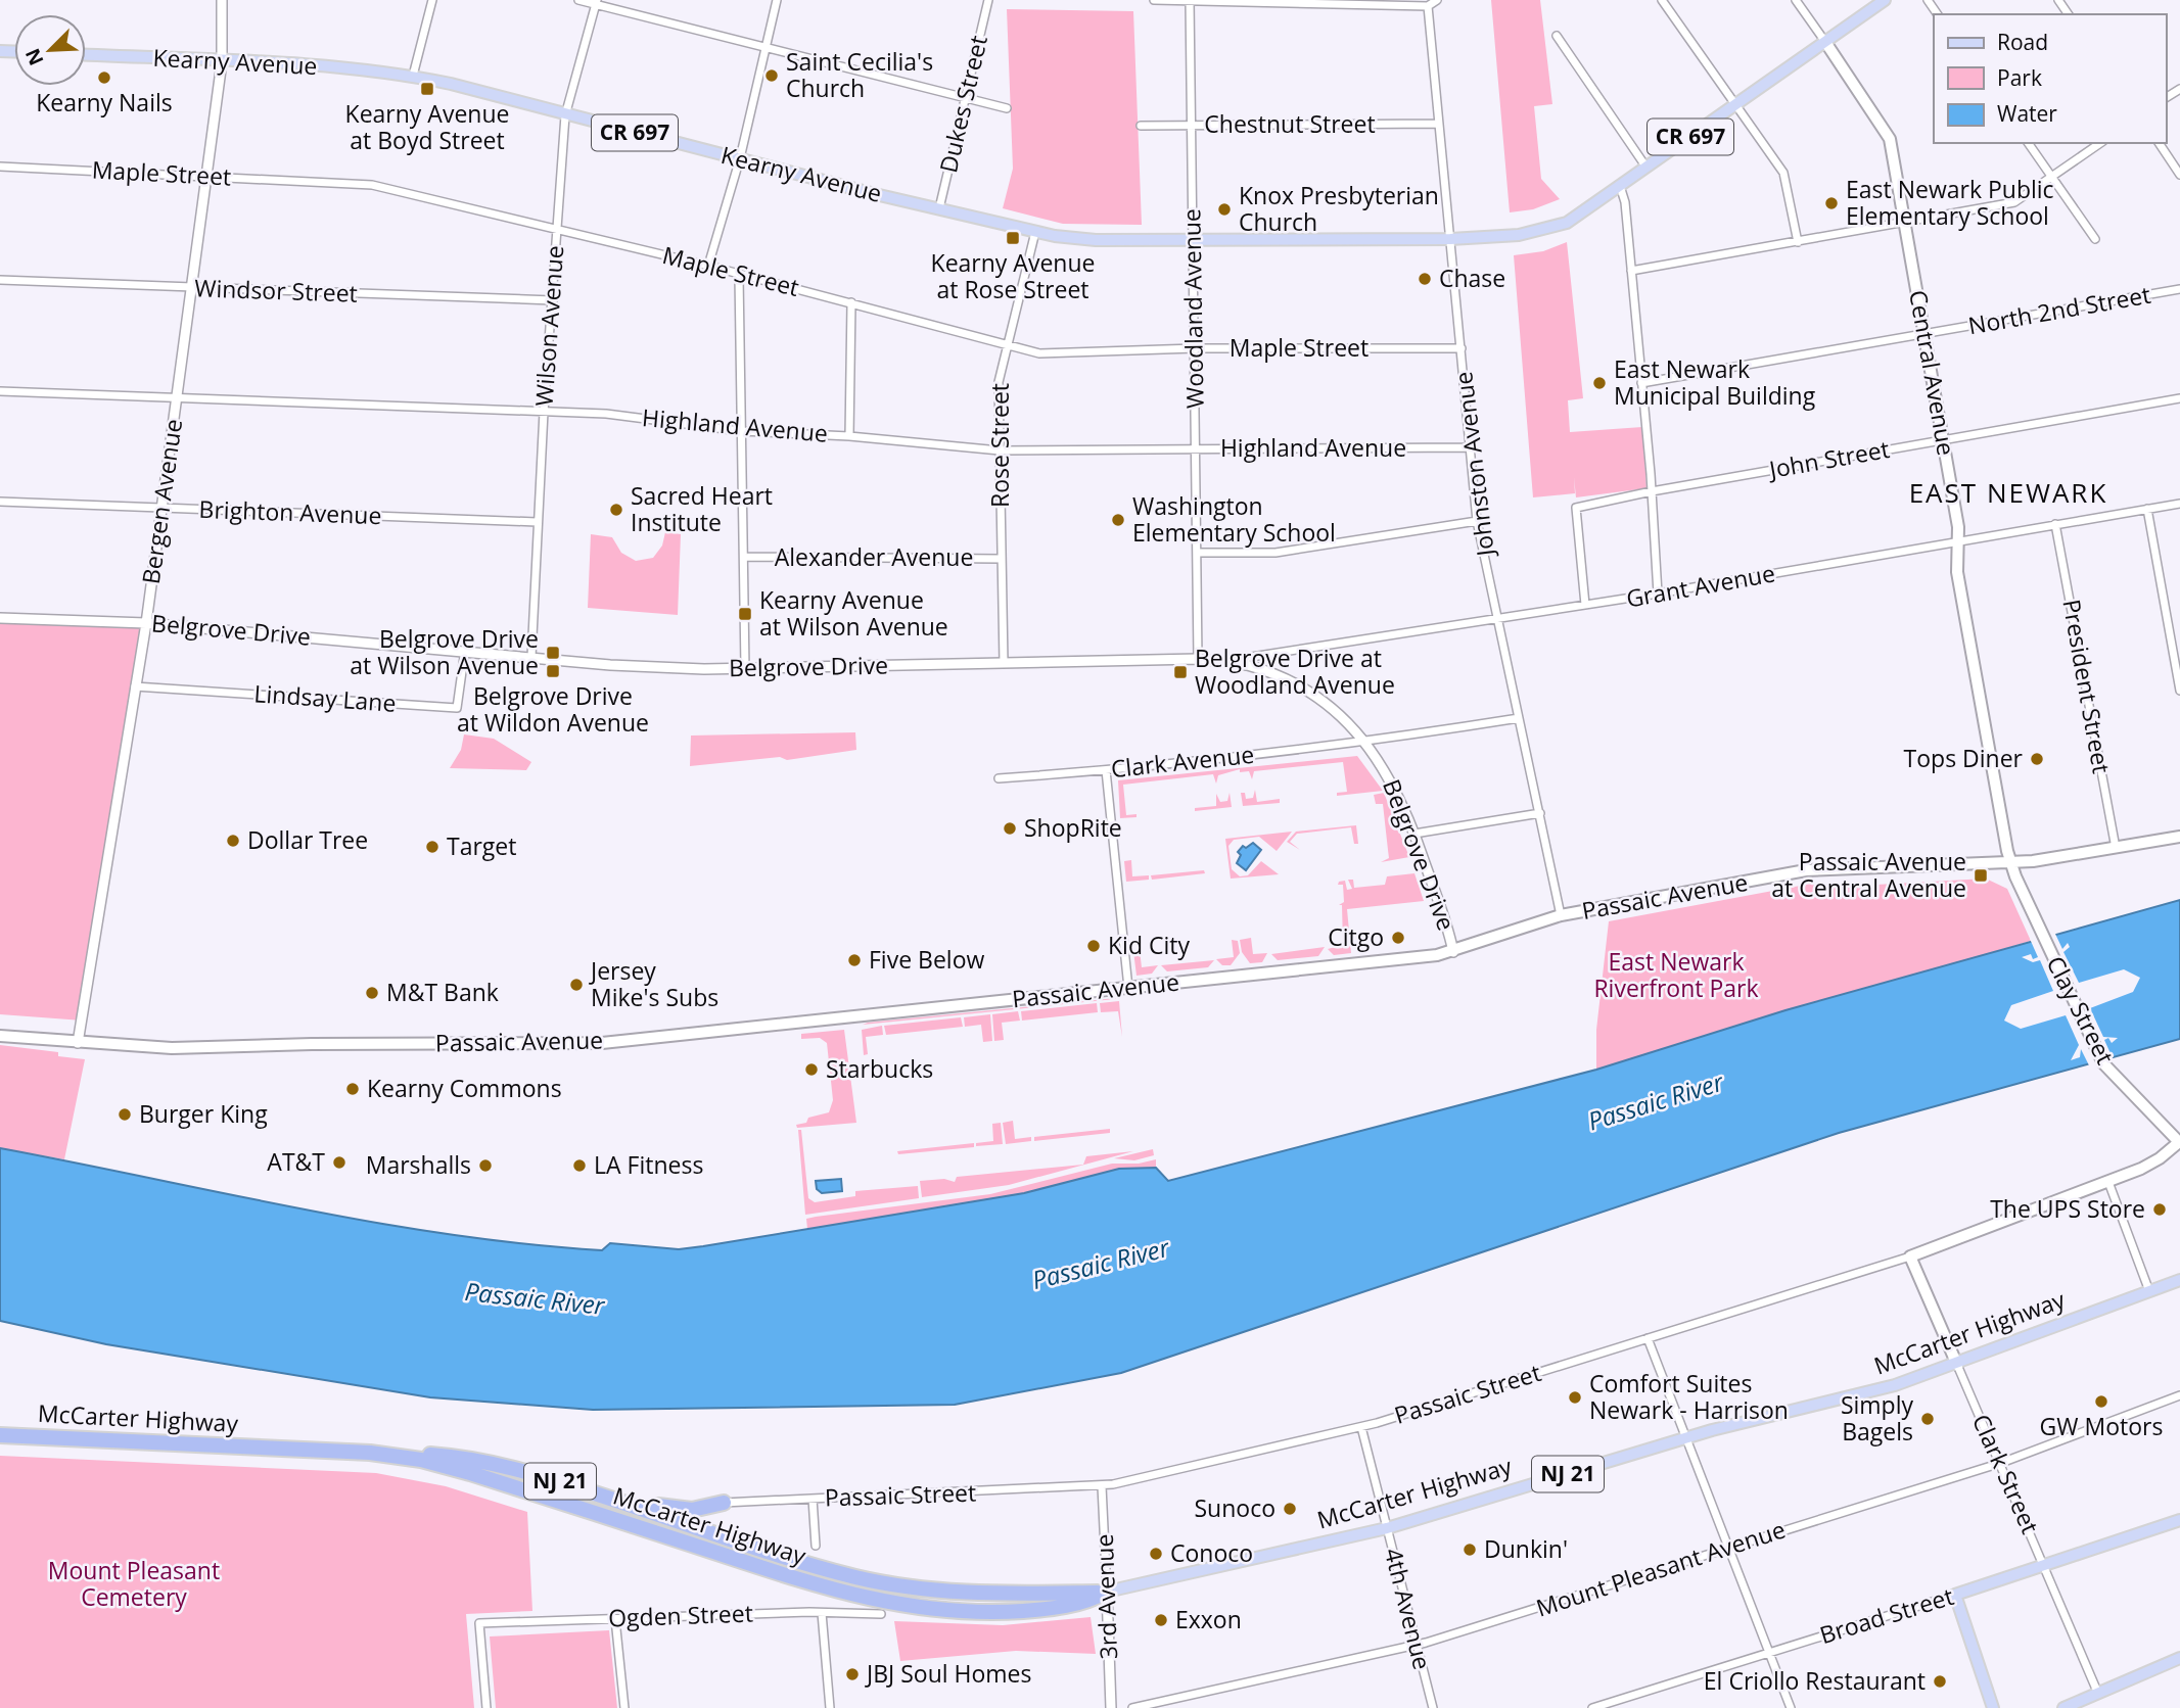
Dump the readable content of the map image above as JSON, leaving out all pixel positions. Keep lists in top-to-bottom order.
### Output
{
  "streets": {
    "highway": ["McCarter Highway", "NJ 21"],
    "main road": [
      "Kearny Avenue",
      "CR 697",
      "Central Avenue",
      "Passaic Avenue",
      "Clay Street",
      "Passaic Street",
      "Clark Street",
      "Broad Street"
    ],
    "street": [
      "Dukes Street",
      "Chestnut Street",
      "Maple Street",
      "Windsor Street",
      "Woodland Avenue",
      "North 2nd Street",
      "Wilson Avenue",
      "Highland Avenue",
      "Rose Street",
      "John Street",
      "Johnston Avenue",
      "Bergen Avenue",
      "Brighton Avenue",
      "Alexander Avenue",
      "Grant Avenue",
      "Belgrove Drive",
      "President Street",
      "Lindsay Lane",
      "Clark Avenue",
      "Mount Pleasant Avenue",
      "3rd Avenue",
      "4th Avenue",
      "Ogden Street"
    ]
  },
  "crossings": [
    ["Kearny Avenue", "Dukes Street"],
    ["Kearny Avenue", "CR 697"],
    ["Kearny Avenue", "Woodland Avenue"],
    ["Kearny Avenue", "Wilson Avenue"],
    ["Kearny Avenue", "Rose Street"],
    ["Kearny Avenue", "Johnston Avenue"],
    ["Kearny Avenue", "Bergen Avenue"],
    ["Chestnut Street", "Woodland Avenue"],
    ["Chestnut Street", "Johnston Avenue"],
    ["CR 697", "Central Avenue"],
    ["Maple Street", "Woodland Avenue"],
    ["Maple Street", "Wilson Avenue"],
    ["Maple Street", "Rose Street"],
    ["Maple Street", "Johnston Avenue"],
    ["Maple Street", "Bergen Avenue"],
    ["Windsor Street", "Wilson Avenue"],
    ["Windsor Street", "Bergen Avenue"],
    ["Woodland Avenue", "Highland Avenue"],
    ["Woodland Avenue", "Belgrove Drive"],
    ["North 2nd Street", "Central Avenue"],
    ["Wilson Avenue", "Highland Avenue"],
    ["Wilson Avenue", "Brighton Avenue"],
    ["Wilson Avenue", "Belgrove Drive"],
    ["Central Avenue", "John Street"],
    ["Central Avenue", "Grant Avenue"],
    ["Central Avenue", "Passaic Avenue"],
    ["Central Avenue", "Clay Street"],
    ["Highland Avenue", "Rose Street"],
    ["Highland Avenue", "Johnston Avenue"],
    ["Highland Avenue", "Bergen Avenue"],
    ["Rose Street", "Alexander Avenue"],
    ["Rose Street", "Belgrove Drive"],
    ["John Street", "Grant Avenue"],
    ["Johnston Avenue", "Grant Avenue"],
    ["Johnston Avenue", "Clark Avenue"],
    ["Johnston Avenue", "Passaic Avenue"],
    ["Bergen Avenue", "Brighton Avenue"],
    ["Bergen Avenue", "Belgrove Drive"],
    ["Bergen Avenue", "Lindsay Lane"],
    ["Bergen Avenue", "Passaic Avenue"],
    ["Grant Avenue", "Belgrove Drive"],
    ["Grant Avenue", "President Street"],
    ["Belgrove Drive", "Lindsay Lane"],
    ["Belgrove Drive", "Clark Avenue"],
    ["Belgrove Drive", "Passaic Avenue"],
    ["President Street", "Passaic Avenue"],
    ["Clay Street", "Passaic Street"],
    ["McCarter Highway", "Clark Street"],
    ["McCarter Highway", "3rd Avenue"],
    ["McCarter Highway", "4th Avenue"],
    ["Passaic Street", "Clark Street"],
    ["Passaic Street", "3rd Avenue"],
    ["Passaic Street", "4th Avenue"],
    ["Clark Street", "Mount Pleasant Avenue"],
    ["Clark Street", "Broad Street"],
    ["Mount Pleasant Avenue", "4th Avenue"]
  ],
  "districts": ["EAST NEWARK"],
  "water": ["Passaic River"],
  "parks": ["East Newark Riverfront Park", "Mount Pleasant Cemetery"],
  "places": {
    "other": [
      "Saint Cecilia's Church",
      "Kearny Nails",
      "East Newark Public Elementary School",
      "Knox Presbyterian Church",
      "Chase",
      "East Newark Municipal Building",
      "Sacred Heart Institute",
      "Washington Elementary School",
      "Tops Diner",
      "ShopRite",
      "Dollar Tree",
      "Target",
      "Citgo",
      "Kid City",
      "Five Below",
      "Jersey Mike's Subs",
      "M&T Bank",
      "Starbucks",
      "Kearny Commons",
      "Burger King",
      "AT&T",
      "Marshalls",
      "LA Fitness",
      "The UPS Store",
      "Comfort Suites Newark - Harrison",
      "GW Motors",
      "Simply Bagels",
      "Sunoco",
      "Dunkin'",
      "Conoco",
      "Exxon",
      "JBJ Soul Homes",
      "El Criollo Restaurant"
    ],
    "transit": [
      "Kearny Avenue at Boyd Street",
      "Kearny Avenue at Rose Street",
      "Kearny Avenue at Wilson Avenue",
      "Belgrove Drive at Wilson Avenue",
      "Belgrove Drive at Wildon Avenue",
      "Belgrove Drive at Woodland Avenue",
      "Passaic Avenue at Central Avenue"
    ]
  },
  "legend": ["Road", "Park", "Water"],
  "north": "bottom left"
}
